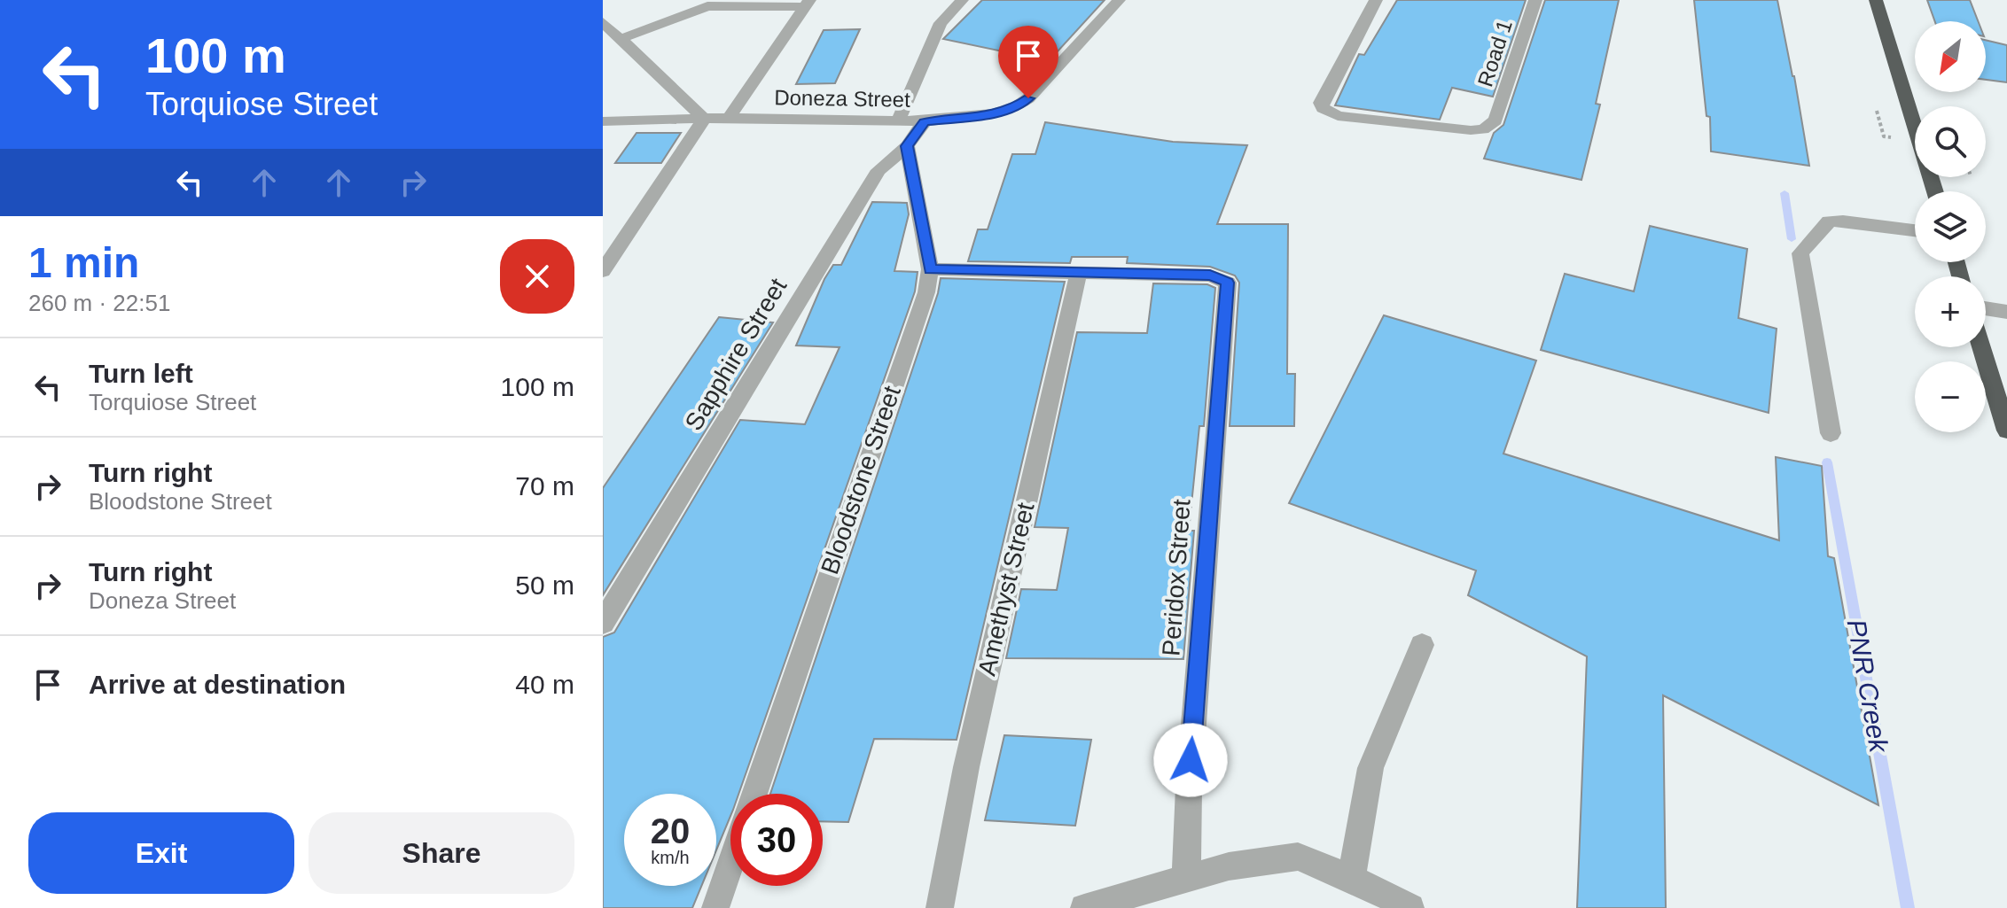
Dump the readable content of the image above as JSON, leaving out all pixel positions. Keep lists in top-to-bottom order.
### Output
{
  "streets": {
    "street": [
      "Road 1",
      "Doneza Street",
      "Sapphire Street",
      "Bloodstone Street",
      "Peridox Street",
      "Amethyst Street"
    ]
  },
  "crossings": [
    ["Doneza Street", "Sapphire Street"],
    ["Sapphire Street", "Bloodstone Street"],
    ["Peridox Street", "Amethyst Street"]
  ],
  "water": ["PNR Creek"],
  "north": "bottom left",
  "page": {
    "turn": ["100 m", "Torquiose Street"],
    "map_buttons": ["+", "−"],
    "heading": ["1 min", "260 m · 22:51"],
    "list": [
      {
        "name": "Turn left",
        "note": "Torquiose Street",
        "value": "100 m"
      },
      {
        "name": "Turn right",
        "note": "Bloodstone Street",
        "value": "70 m"
      },
      {
        "name": "Turn right",
        "note": "Doneza Street",
        "value": "50 m"
      },
      {
        "name": "Arrive at destination",
        "value": "40 m"
      }
    ],
    "speed": "20 km/h",
    "limit": "30",
    "buttons": ["Exit", "Share"]
  }
}
